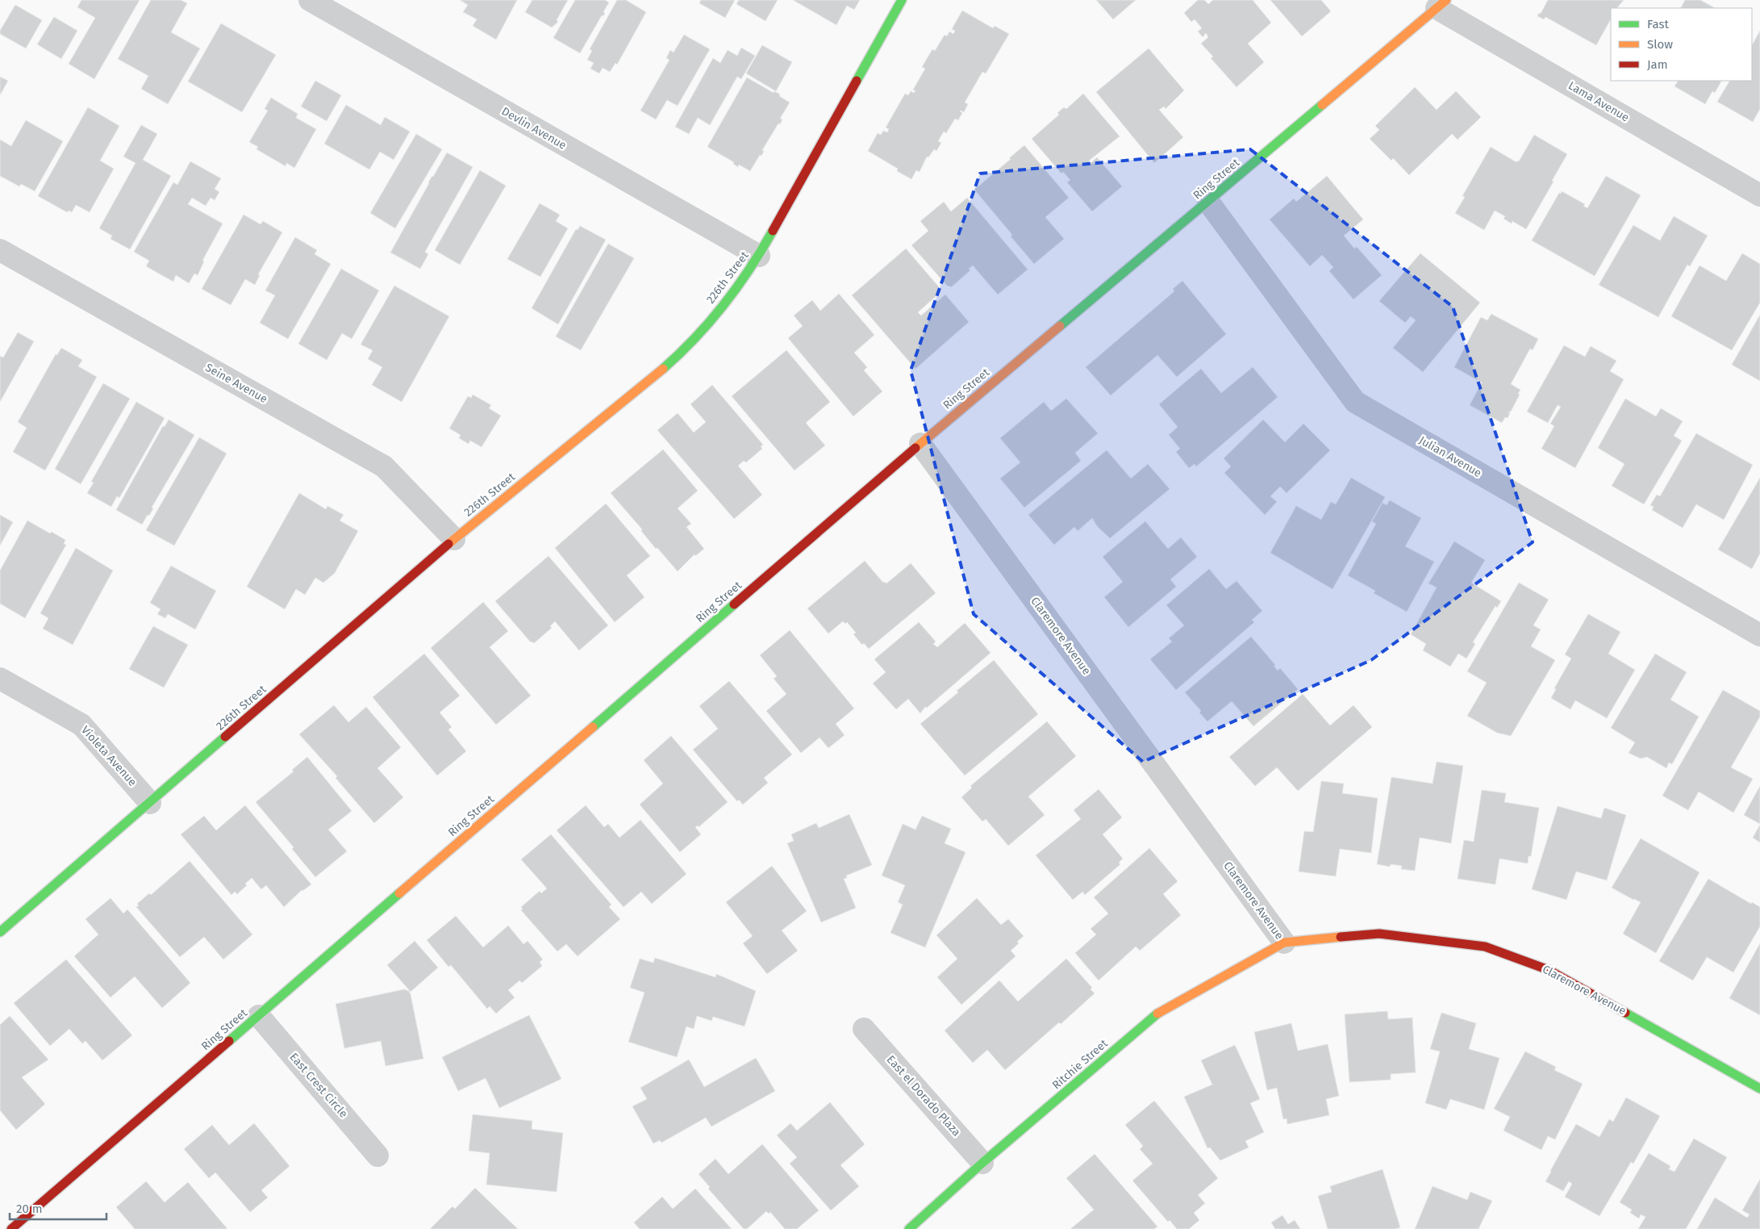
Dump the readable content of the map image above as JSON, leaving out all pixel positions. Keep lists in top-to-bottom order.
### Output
{
  "streets": {
    "street": [
      "Lama Avenue",
      "Devlin Avenue",
      "Ring Street",
      "226th Street",
      "Seine Avenue",
      "Julian Avenue",
      "Claremore Avenue",
      "Violeta Avenue",
      "Ritchie Street",
      "East Crest Circle",
      "East el Dorado Plaza"
    ]
  },
  "crossings": [
    ["Lama Avenue", "Ring Street"],
    ["Devlin Avenue", "226th Street"],
    ["Ring Street", "Julian Avenue"],
    ["Ring Street", "Claremore Avenue"],
    ["Ring Street", "East Crest Circle"],
    ["226th Street", "Seine Avenue"],
    ["226th Street", "Violeta Avenue"],
    ["Claremore Avenue", "Ritchie Street"],
    ["Ritchie Street", "East el Dorado Plaza"]
  ],
  "legend": ["Fast", "Slow", "Jam"],
  "scale_bar": "20 m"
}
